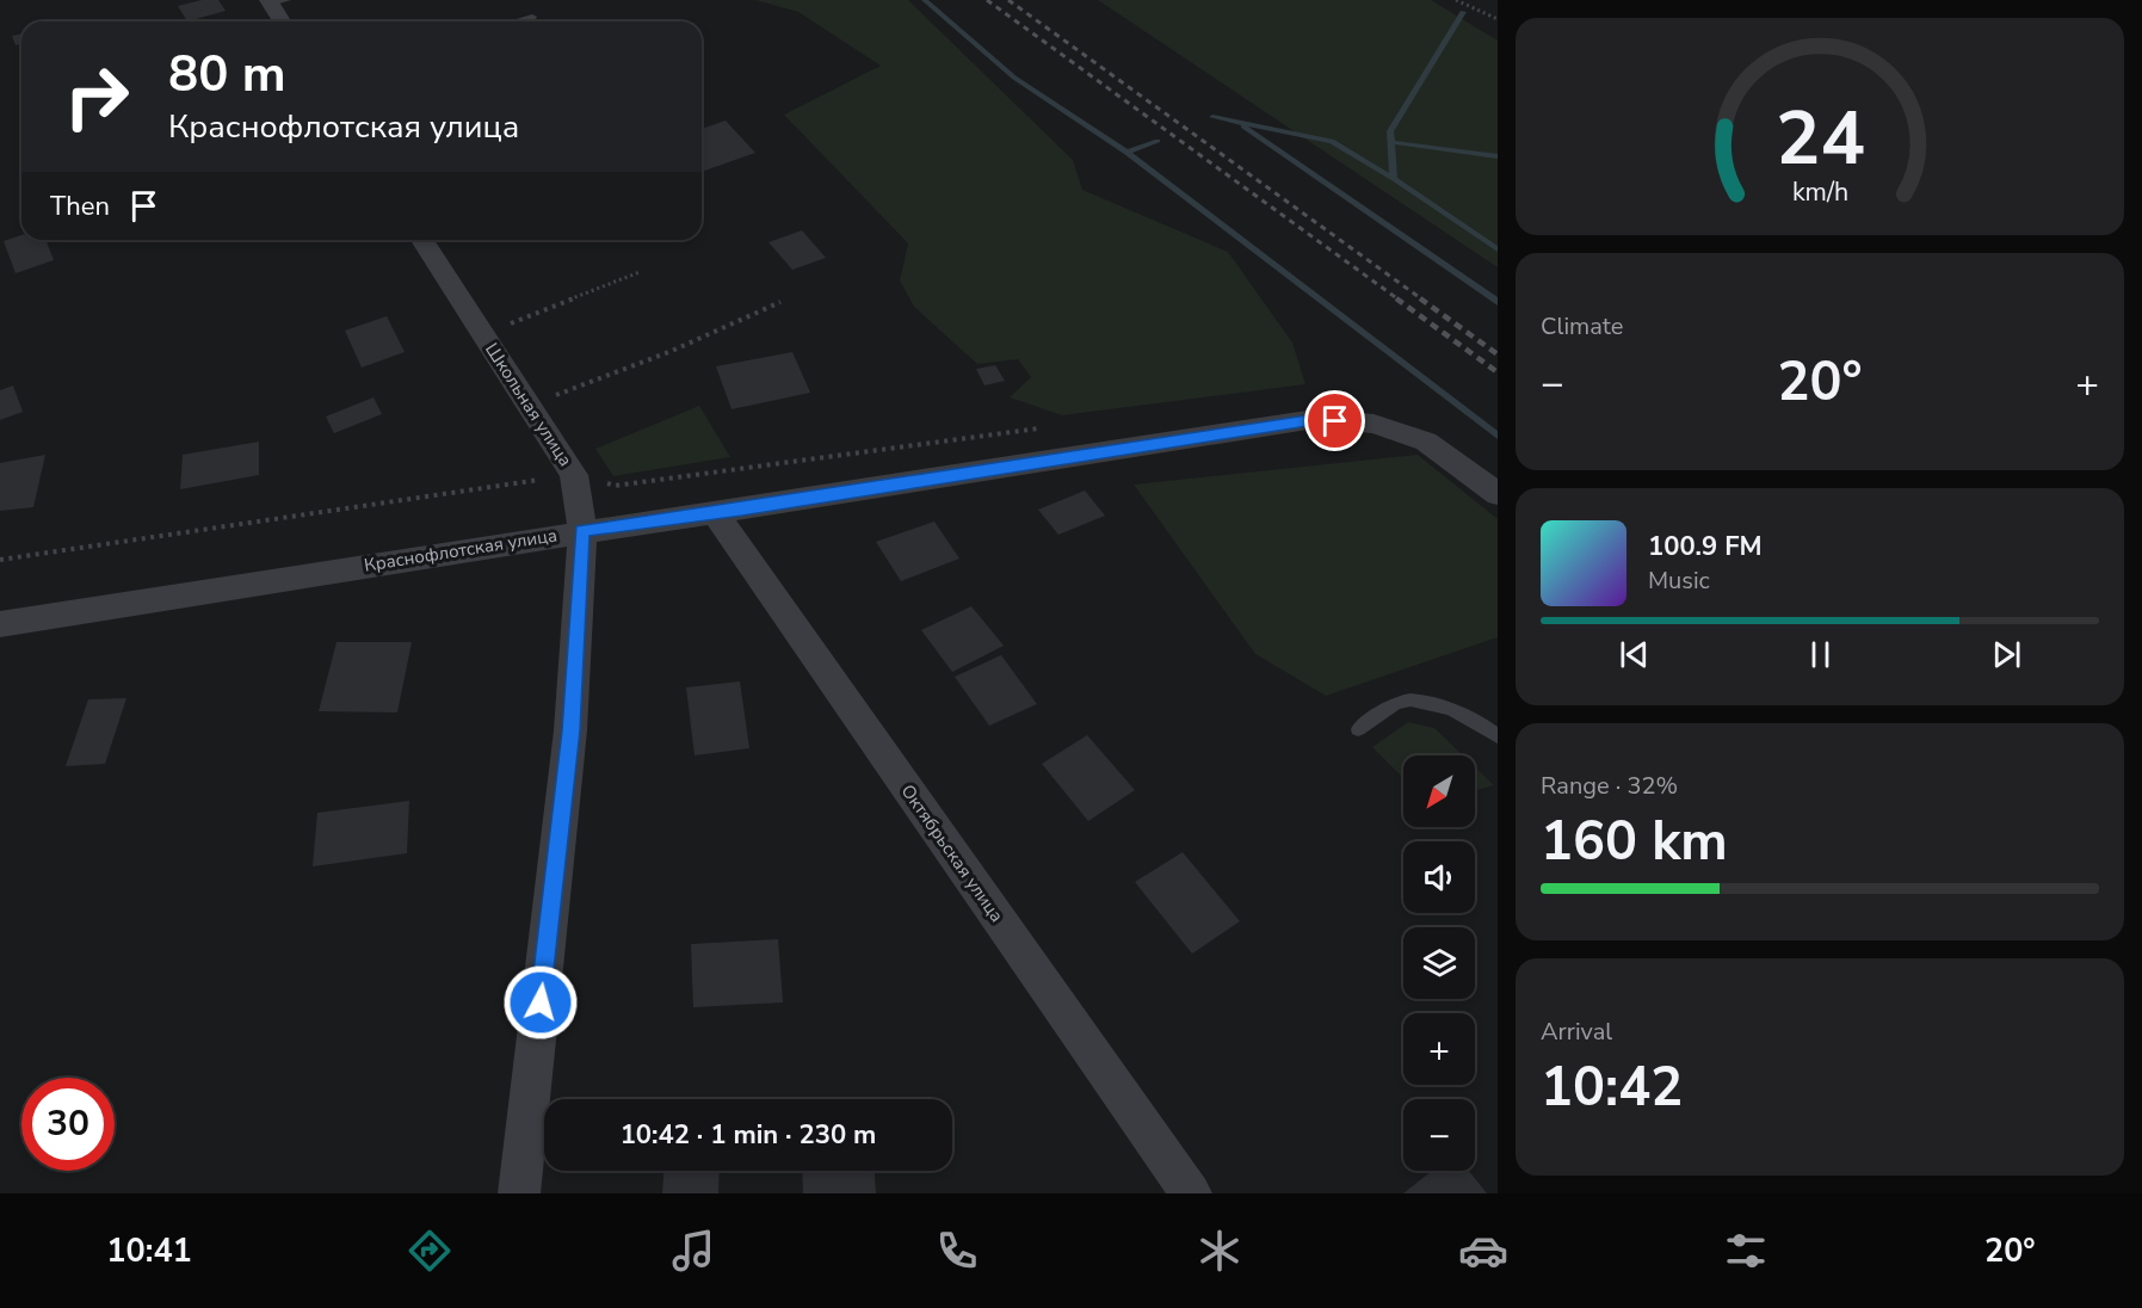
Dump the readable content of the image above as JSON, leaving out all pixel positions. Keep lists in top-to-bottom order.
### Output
{
  "streets": {
    "street": ["Школьная улица", "Краснофлотская улица", "Октябрьская улица"]
  },
  "crossings": [
    ["Школьная улица", "Краснофлотская улица"],
    ["Краснофлотская улица", "Октябрьская улица"]
  ],
  "north": "bottom left",
  "page": {
    "turn": ["80 m", "Краснофлотская улица"],
    "then": "Then",
    "tile": [
      "Climate",
      ["Range · 32%", "160 km"],
      ["Arrival", "10:42"]
    ],
    "heat": ["−", "20°", "+"],
    "song": ["100.9 FM", "Music"],
    "map_buttons": ["+", "−"],
    "limit": "30",
    "trip": "10:42 · 1 min · 230 m",
    "tabs": ["10:41", "20°"],
    "gauge": ["24", "km/h"]
  }
}
